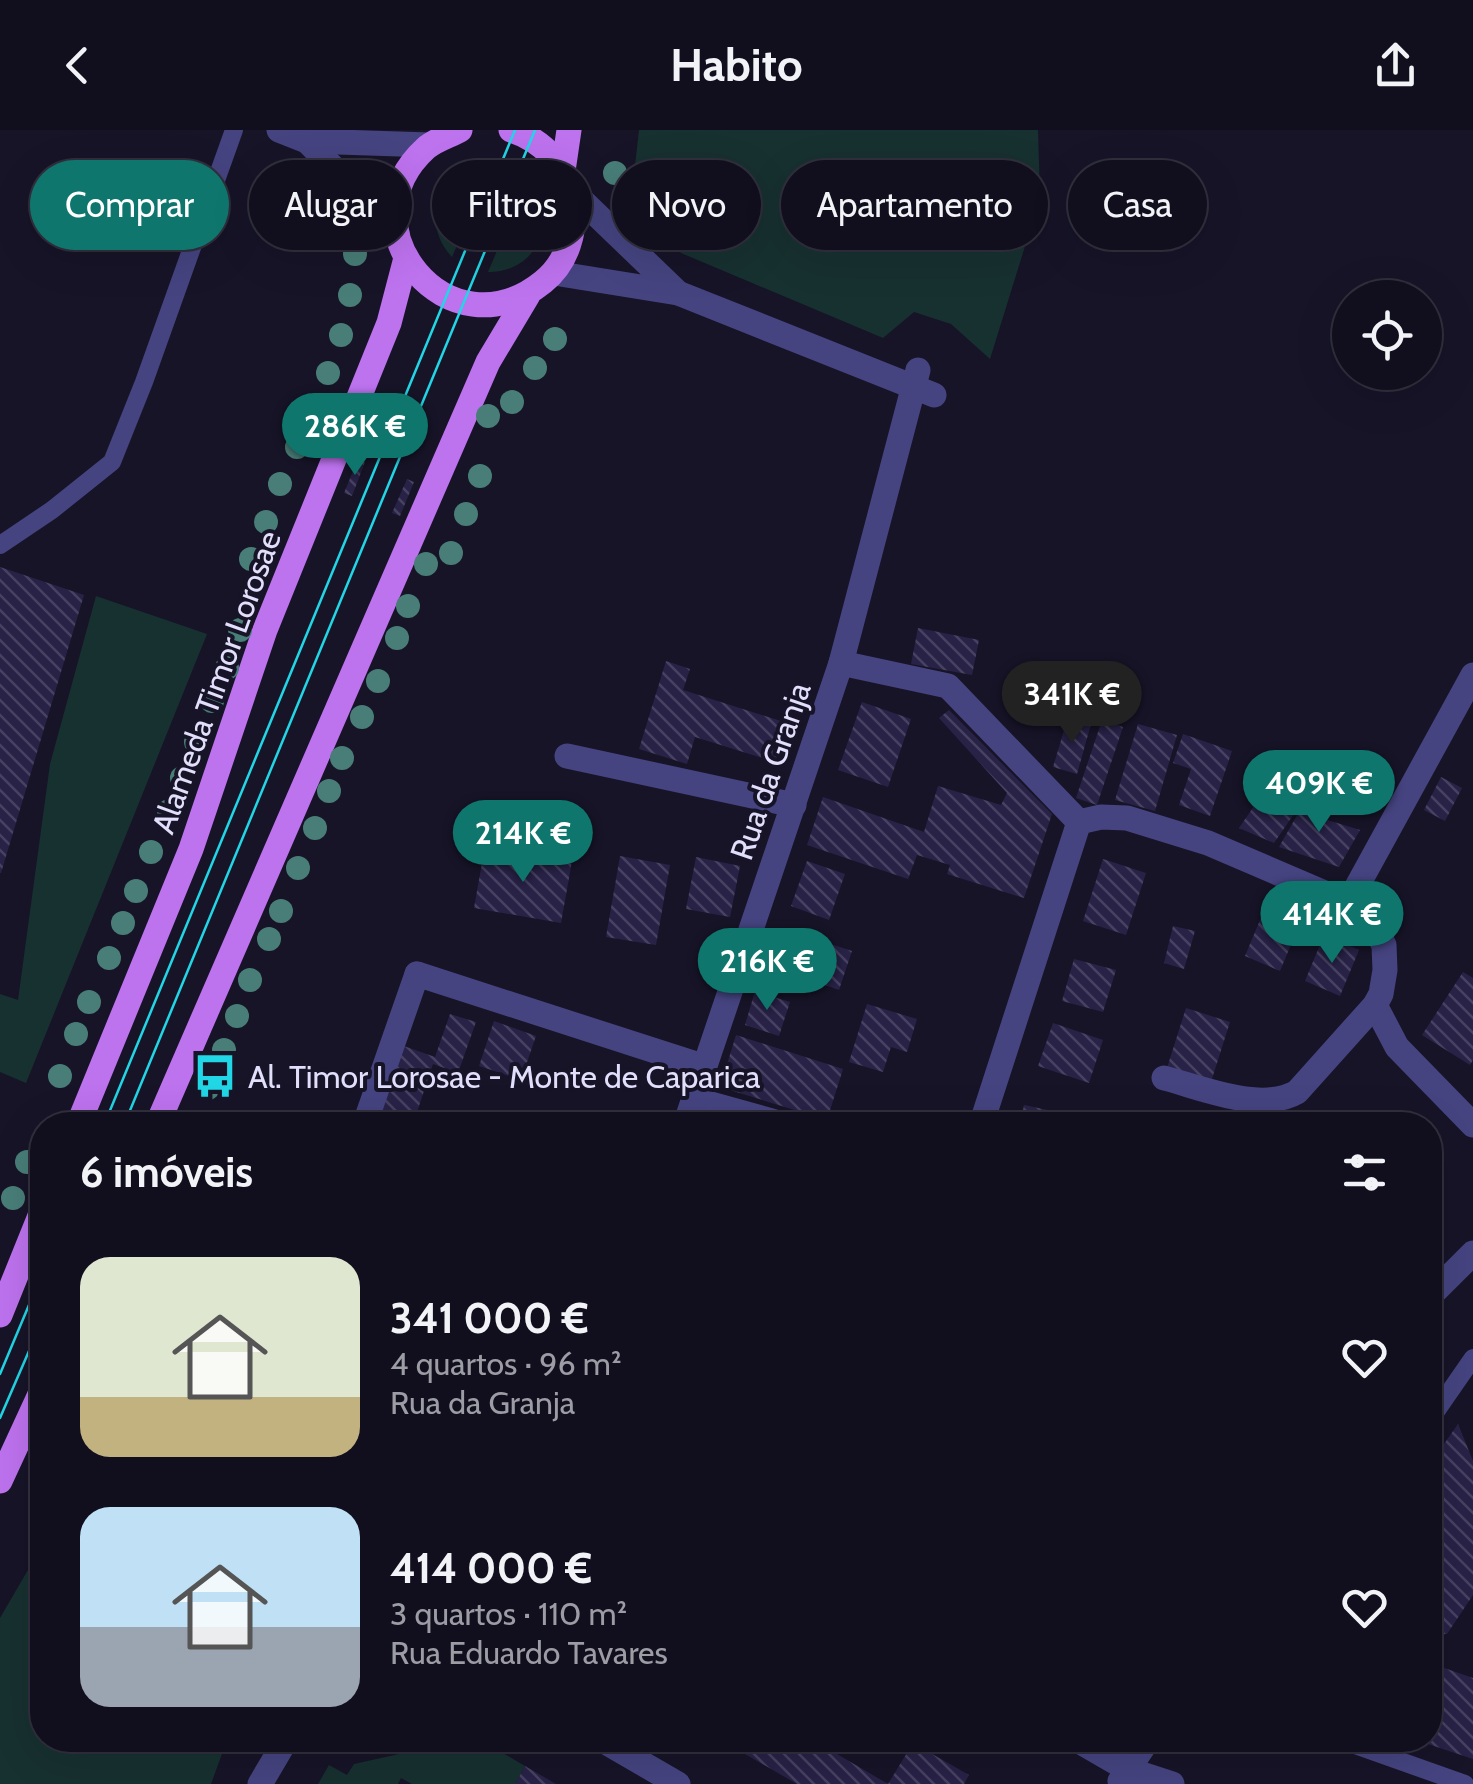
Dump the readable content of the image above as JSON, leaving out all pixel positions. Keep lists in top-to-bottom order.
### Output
{
  "streets": {
    "main road": ["Alameda Timor Lorosae"],
    "street": ["Rua da Granja"]
  },
  "places": {
    "bus stop": ["Al. Timor Lorosae - Monte de Caparica"]
  },
  "page": {
    "header": "Habito",
    "chip": [
      "Comprar",
      "Alugar",
      "Filtros",
      "Novo",
      "Apartamento",
      "Casa"
    ],
    "price": [
      "286K €",
      "341K €",
      "409K €",
      "214K €",
      "414K €",
      "216K €"
    ],
    "heading": "6 imóveis",
    "list": [
      {
        "name": "341 000 €",
        "note": "4 quartos · 96 m² · Rua da Granja"
      },
      {
        "name": "414 000 €",
        "note": "3 quartos · 110 m² · Rua Eduardo Tavares"
      }
    ]
  }
}
